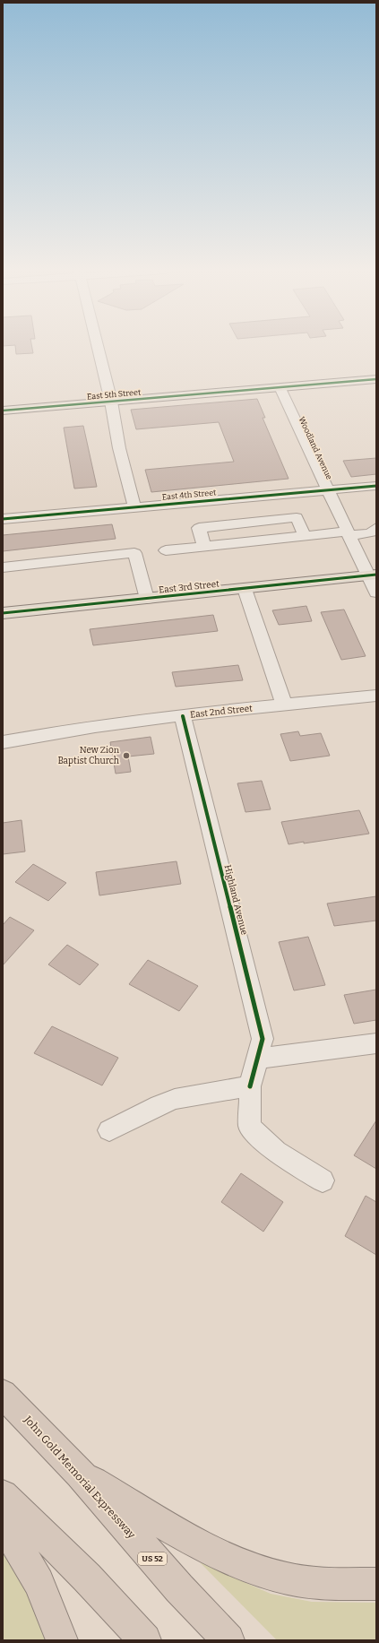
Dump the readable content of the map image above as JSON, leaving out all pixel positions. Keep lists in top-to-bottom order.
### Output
{
  "streets": {
    "highway": ["John Gold Memorial Expressway", "US 52"],
    "main road": ["East 5th Street", "East 3rd Street"],
    "street": [
      "Woodland Avenue",
      "East 4th Street",
      "East 2nd Street",
      "Highland Avenue"
    ]
  },
  "crossings": [
    ["East 5th Street", "Woodland Avenue"],
    ["Woodland Avenue", "East 4th Street"],
    ["Woodland Avenue", "East 3rd Street"],
    ["East 2nd Street", "Highland Avenue"]
  ],
  "places": ["New Zion Baptist Church"]
}
